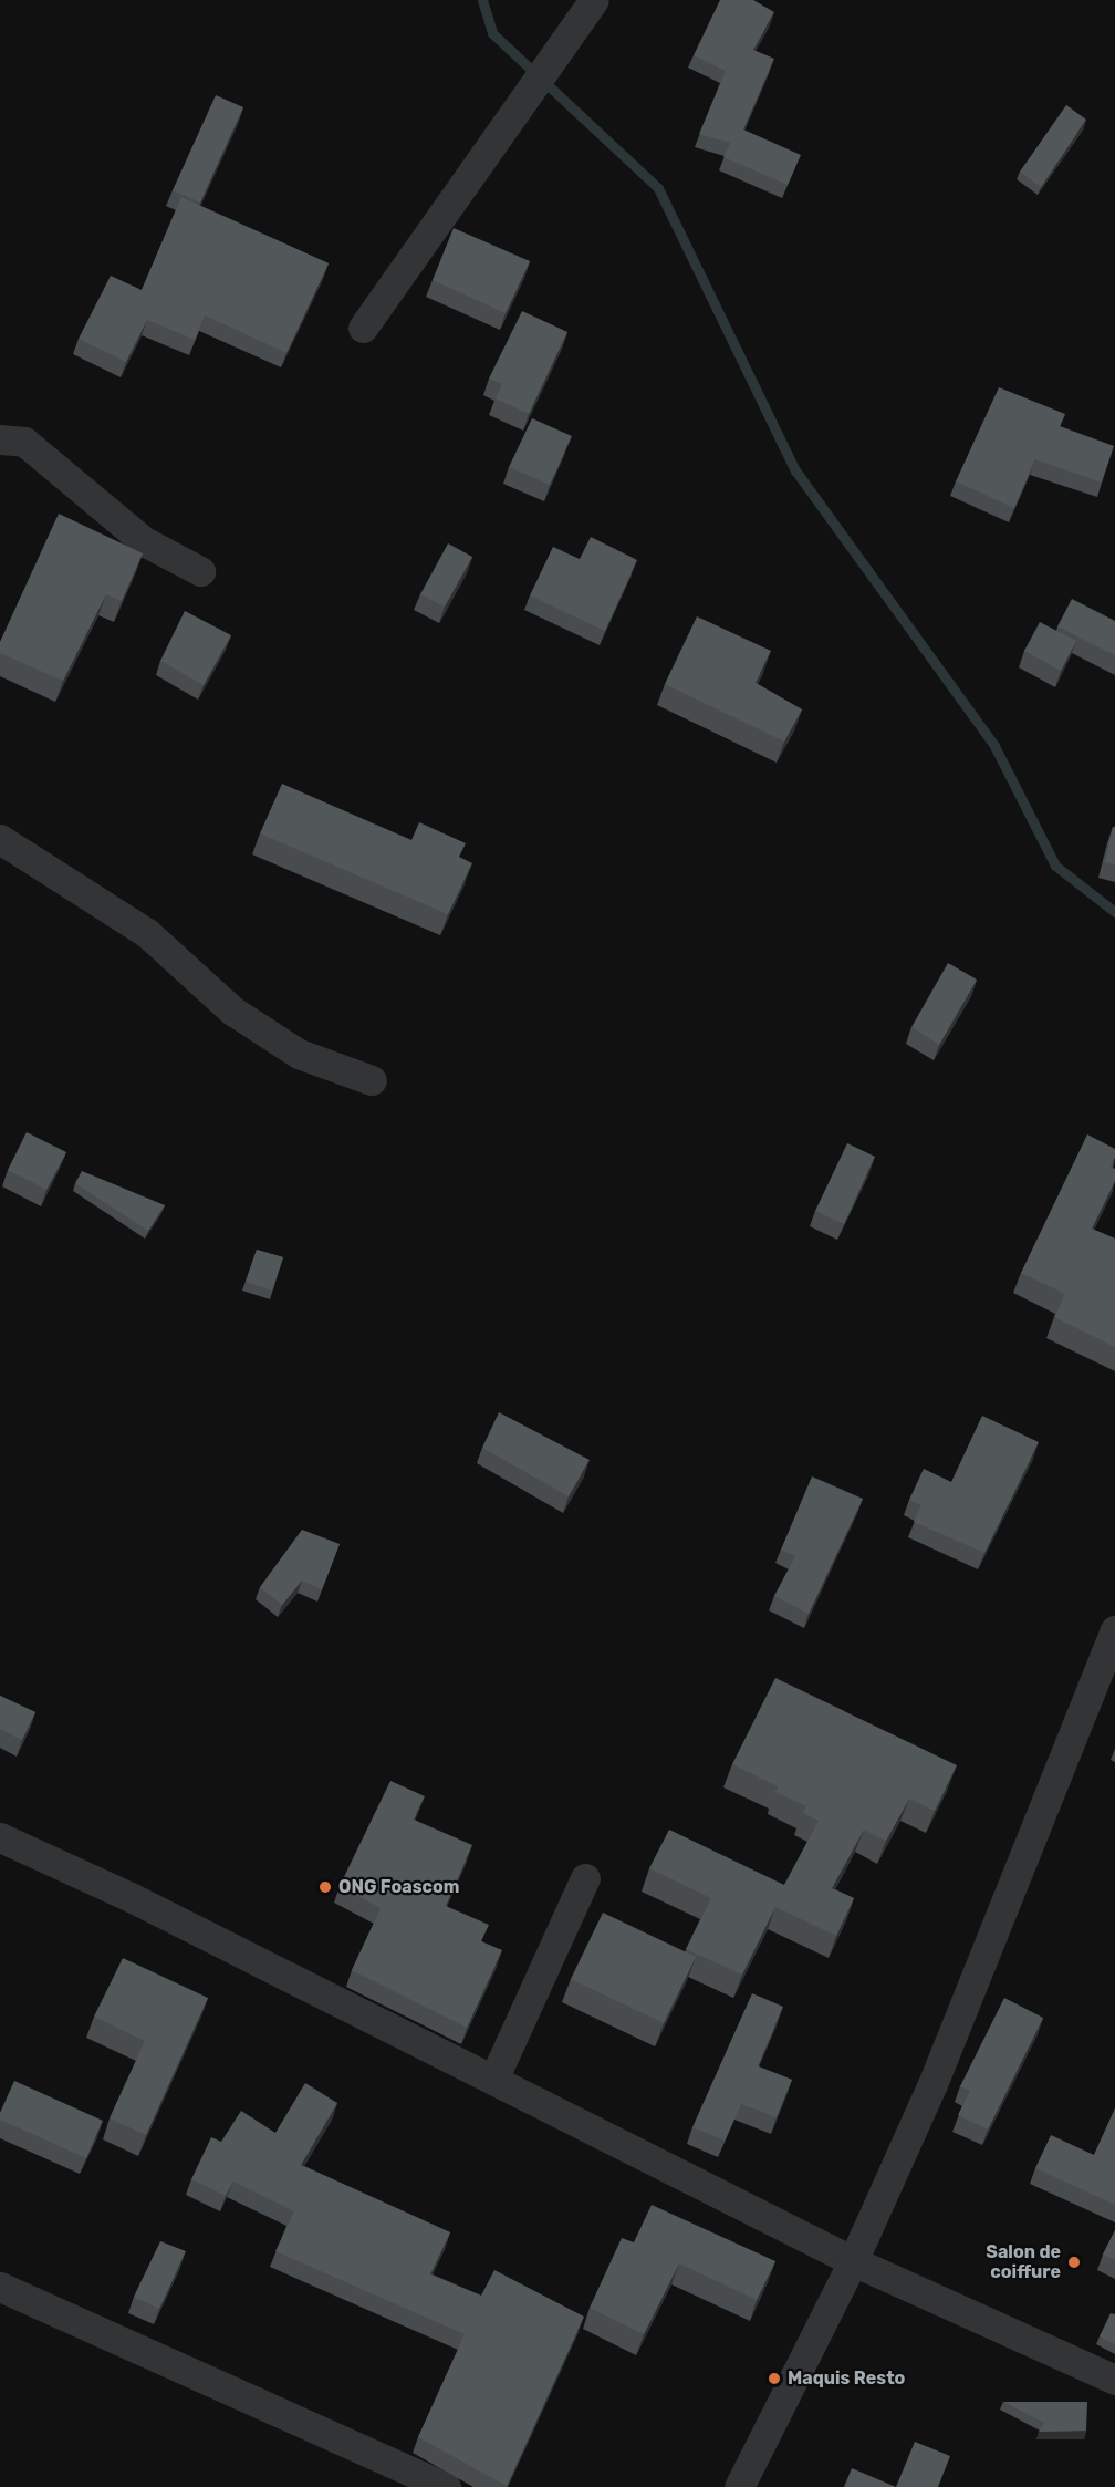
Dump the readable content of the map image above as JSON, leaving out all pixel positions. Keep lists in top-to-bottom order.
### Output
{
  "places": ["ONG Foascom", "Salon de coiffure", "Maquis Resto"]
}
